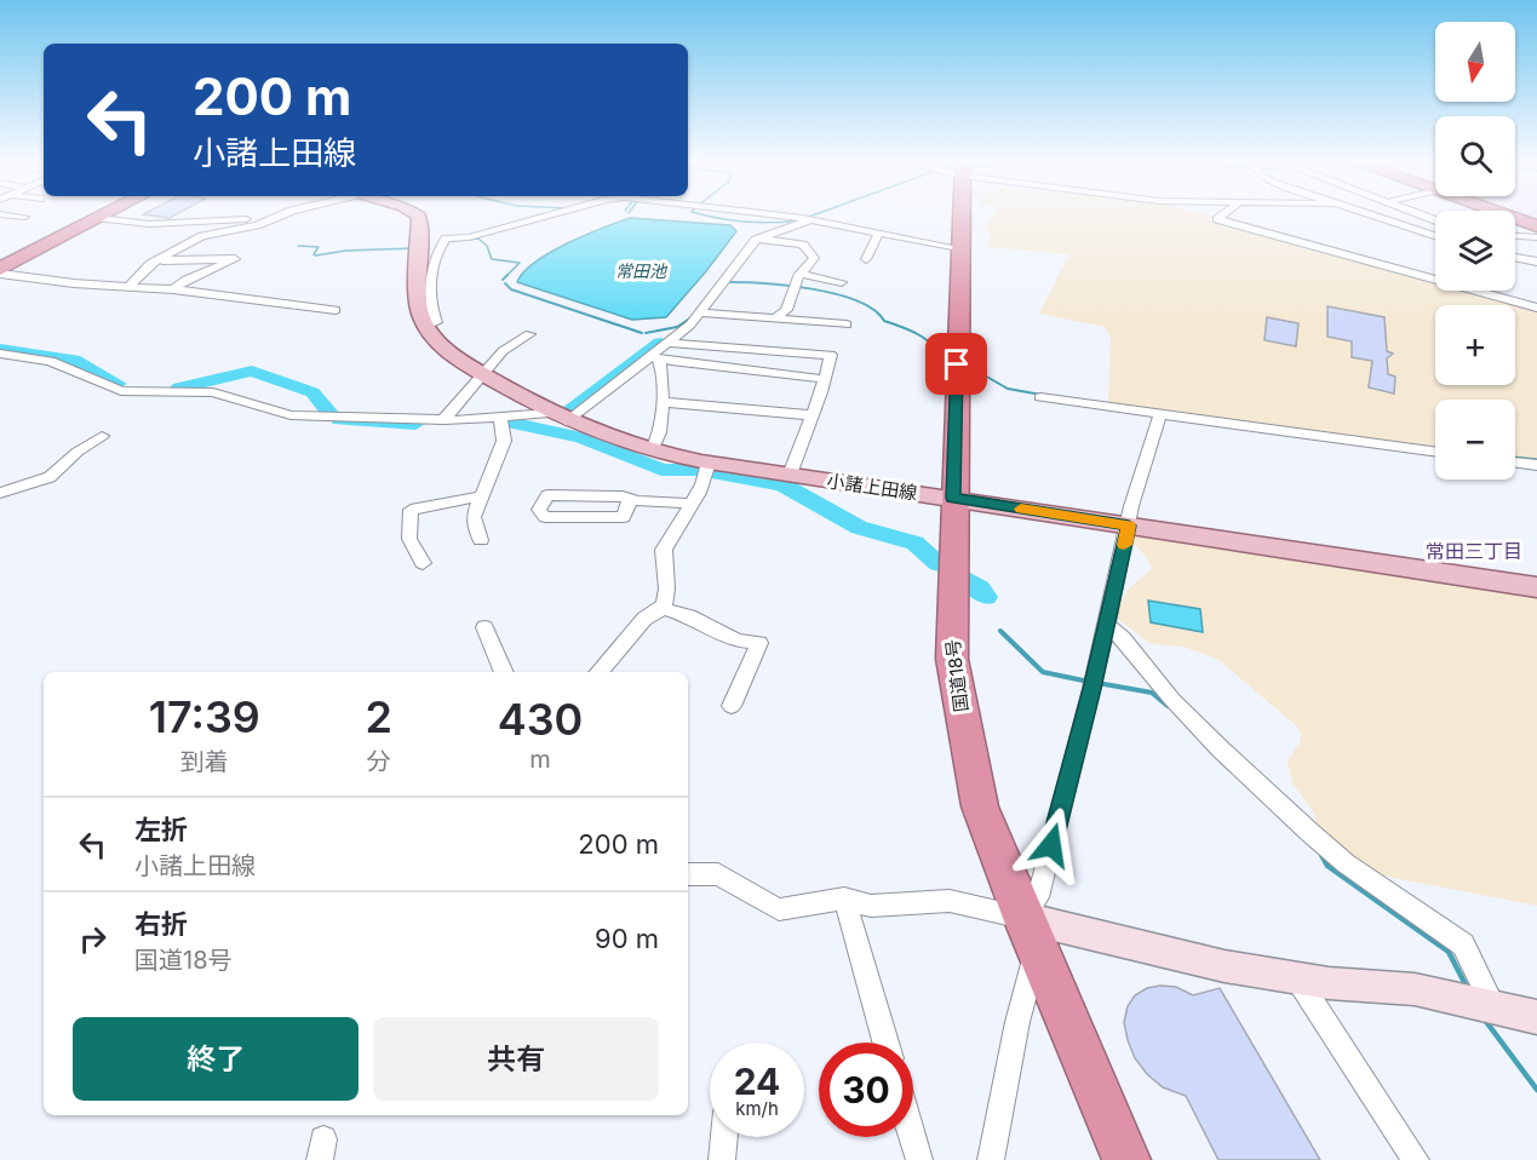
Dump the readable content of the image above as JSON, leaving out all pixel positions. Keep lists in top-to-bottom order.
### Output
{
  "streets": {
    "highway": ["国道18号"],
    "main road": ["小諸上田線"]
  },
  "crossings": [
    ["小諸上田線", "国道18号"]
  ],
  "districts": ["常田三丁目"],
  "water": ["常田池"],
  "north": "bottom",
  "page": {
    "map_buttons": ["+", "−"],
    "turn": ["200 m", "小諸上田線"],
    "eta": [
      "17:39",
      "到着",
      "2",
      "分",
      "430",
      "m"
    ],
    "list": [
      {
        "name": "左折",
        "note": "小諸上田線",
        "value": "200 m"
      },
      {
        "name": "右折",
        "note": "国道18号",
        "value": "90 m"
      }
    ],
    "buttons": ["終了", "共有"],
    "speed": "24 km/h",
    "limit": "30"
  }
}
